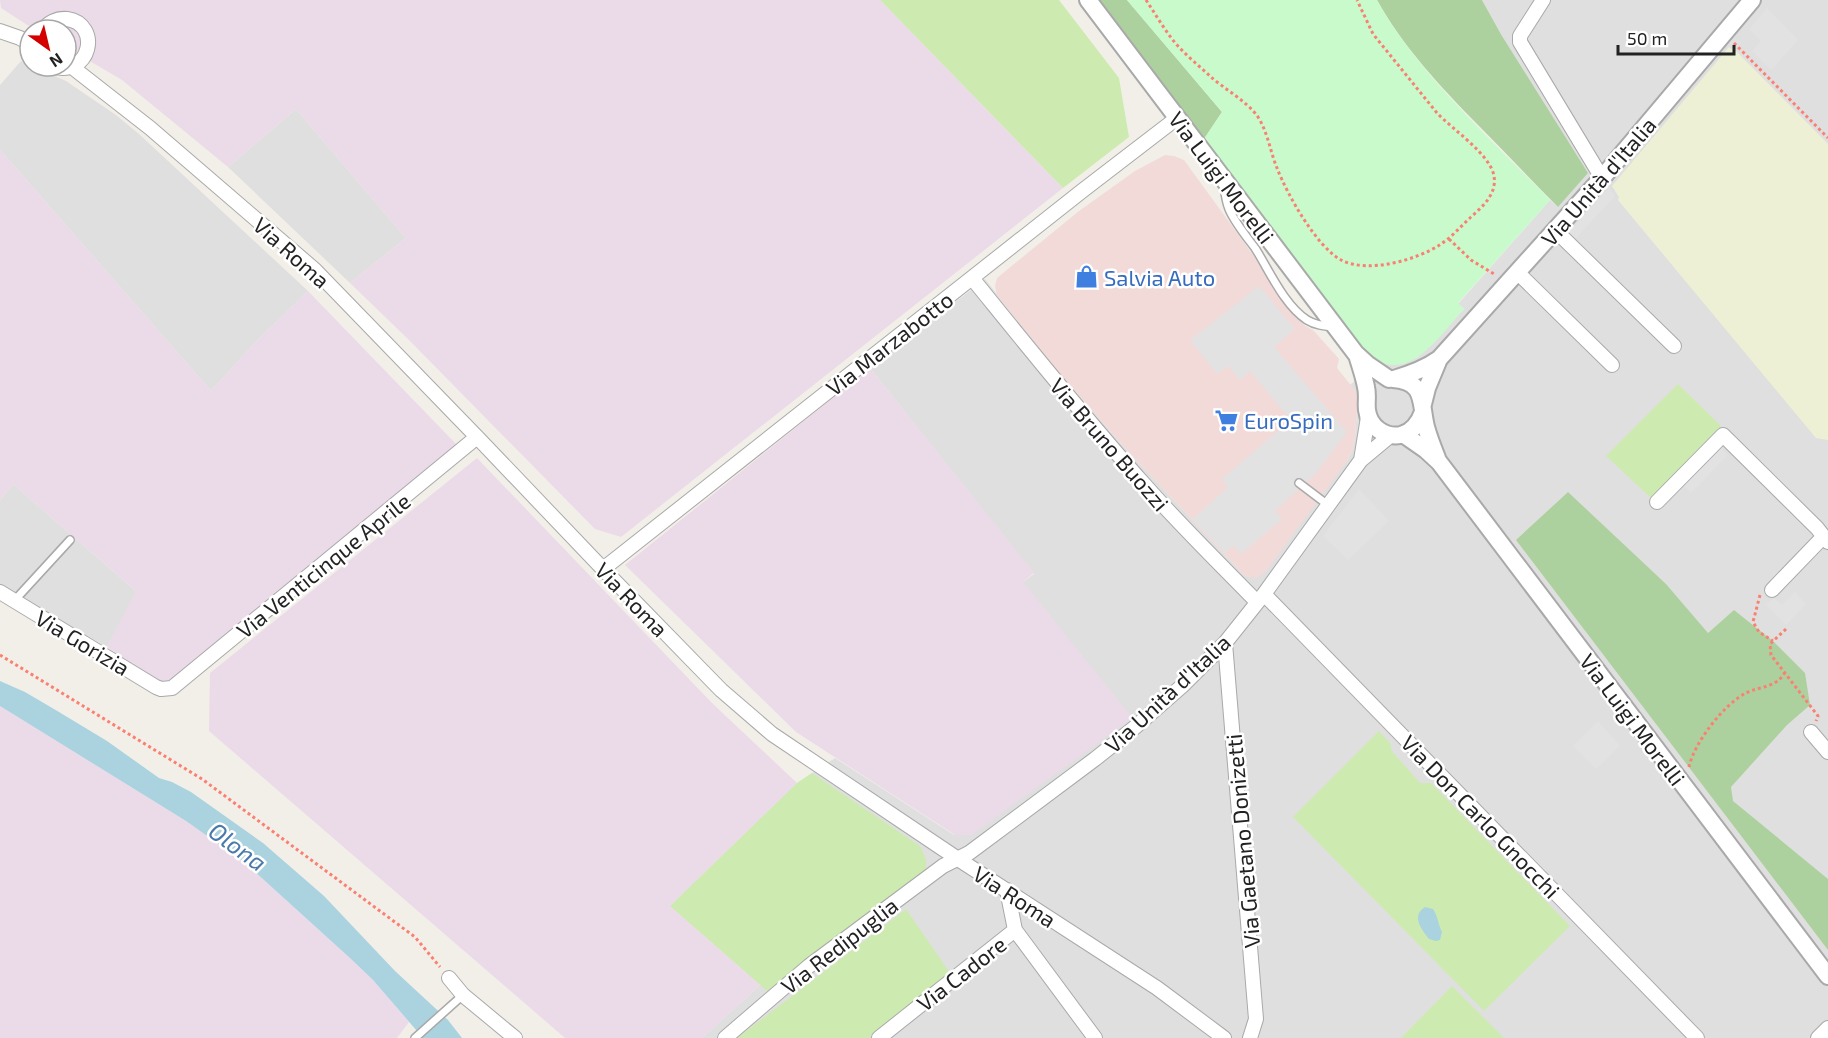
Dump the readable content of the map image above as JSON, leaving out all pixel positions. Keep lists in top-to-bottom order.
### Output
{
  "streets": {
    "street": [
      "Via Luigi Morelli",
      "Via Unità d'Italia",
      "Via Roma",
      "Via Marzabotto",
      "Via Bruno Buozzi",
      "Via Venticinque Aprile",
      "Via Gorizia",
      "Via Don Carlo Gnocchi",
      "Via Gaetano Donizetti",
      "Via Redipuglia",
      "Via Cadore"
    ]
  },
  "crossings": [
    ["Via Luigi Morelli", "Via Unità d'Italia"],
    ["Via Luigi Morelli", "Via Marzabotto"],
    ["Via Unità d'Italia", "Via Roma"],
    ["Via Unità d'Italia", "Via Bruno Buozzi"],
    ["Via Unità d'Italia", "Via Don Carlo Gnocchi"],
    ["Via Unità d'Italia", "Via Gaetano Donizetti"],
    ["Via Unità d'Italia", "Via Redipuglia"],
    ["Via Roma", "Via Marzabotto"],
    ["Via Roma", "Via Venticinque Aprile"],
    ["Via Roma", "Via Redipuglia"],
    ["Via Marzabotto", "Via Bruno Buozzi"],
    ["Via Bruno Buozzi", "Via Don Carlo Gnocchi"],
    ["Via Venticinque Aprile", "Via Gorizia"]
  ],
  "water": ["Olona"],
  "places": {
    "shop": ["Salvia Auto"],
    "supermarket": ["EuroSpin"]
  },
  "scale_bar": "50 m",
  "north": "bottom right"
}
